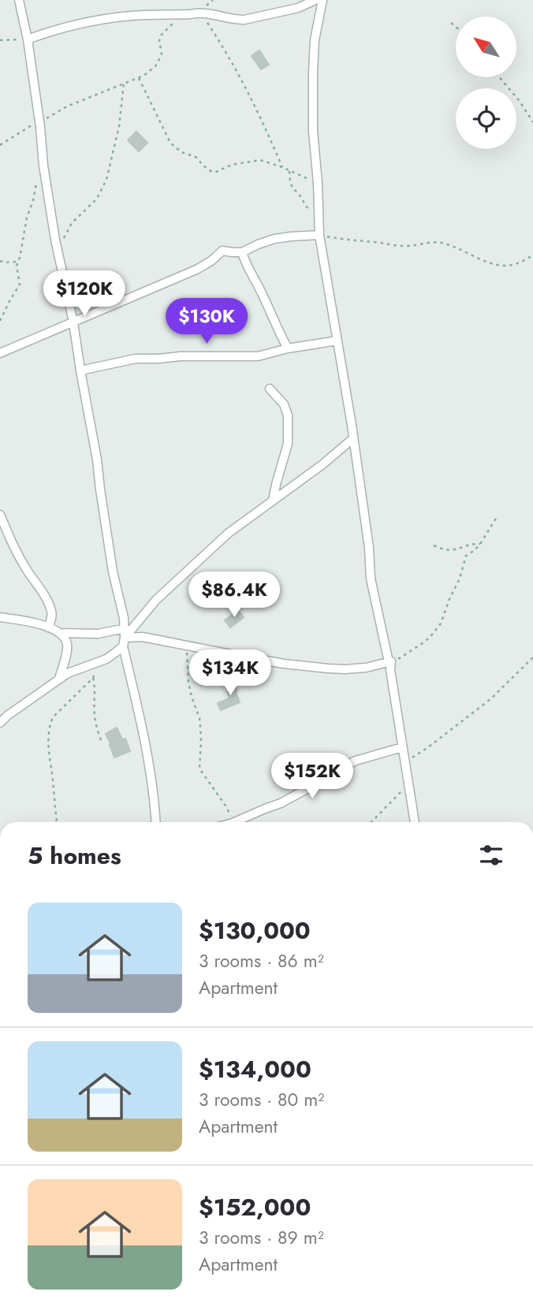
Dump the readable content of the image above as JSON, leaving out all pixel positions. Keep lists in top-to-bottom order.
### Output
{
  "north": "top left",
  "page": {
    "price": [
      "$120K",
      "$130K",
      "$86.4K",
      "$134K",
      "$152K"
    ],
    "heading": "5 homes",
    "list": [
      {
        "name": "$130,000",
        "note": "3 rooms · 86 m² · Apartment"
      },
      {
        "name": "$134,000",
        "note": "3 rooms · 80 m² · Apartment"
      },
      {
        "name": "$152,000",
        "note": "3 rooms · 89 m² · Apartment"
      }
    ]
  }
}
